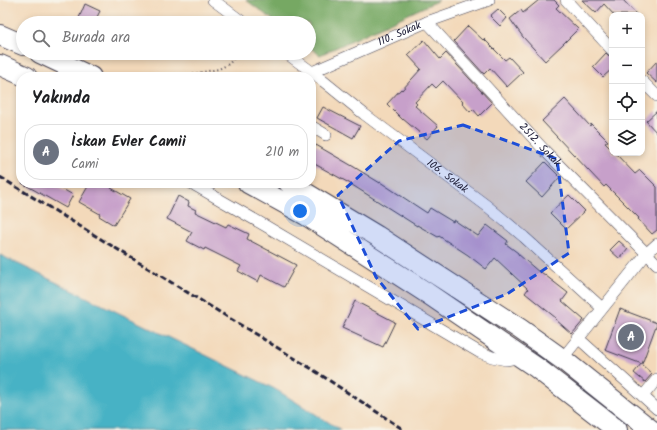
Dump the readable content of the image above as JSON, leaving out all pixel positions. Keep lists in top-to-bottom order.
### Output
{
  "streets": {
    "street": ["110. Sokak", "2512. Sokak", "106. Sokak"]
  },
  "crossings": [
    ["110. Sokak", "2512. Sokak"]
  ],
  "page": {
    "map_buttons": ["+", "−"],
    "search": "Burada ara",
    "heading": "Yakında",
    "list": [
      {
        "mark": "A",
        "name": "İskan Evler Camii",
        "note": "Cami",
        "value": "210 m"
      }
    ],
    "pins": "A"
  }
}
